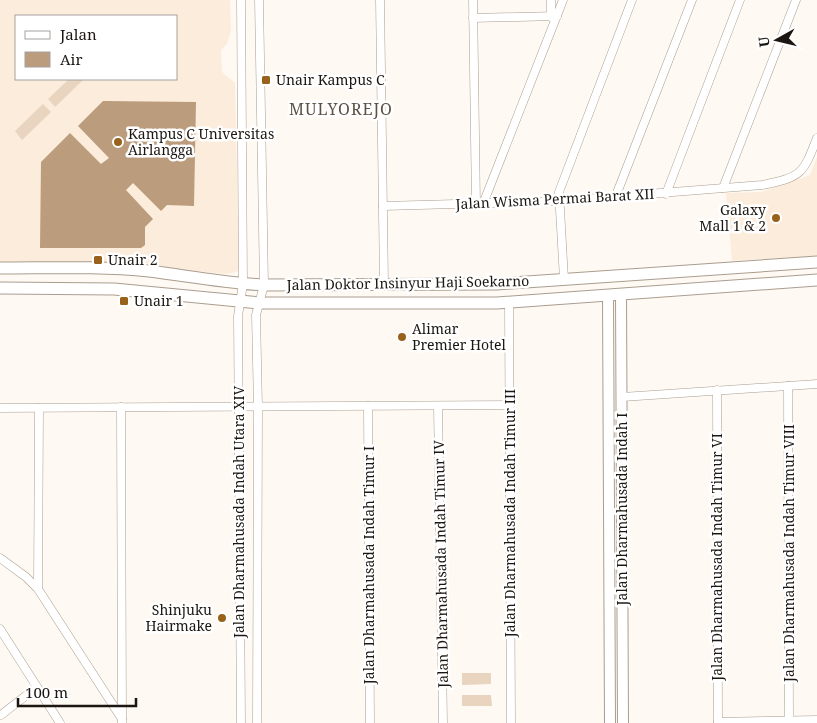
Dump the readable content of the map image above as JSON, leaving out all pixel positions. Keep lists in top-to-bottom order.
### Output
{
  "streets": {
    "main road": ["Jalan Doktor Insinyur Haji Soekarno", "Jalan Dharmahusada Indah I"],
    "street": [
      "Jalan Wisma Permai Barat XII",
      "Jalan Dharmahusada Indah Utara XIV",
      "Jalan Dharmahusada Indah Timur III",
      "Jalan Dharmahusada Indah Timur VIII",
      "Jalan Dharmahusada Indah Timur VI",
      "Jalan Dharmahusada Indah Timur IV",
      "Jalan Dharmahusada Indah Timur I"
    ]
  },
  "crossings": [
    ["Jalan Doktor Insinyur Haji Soekarno", "Jalan Dharmahusada Indah I"],
    ["Jalan Doktor Insinyur Haji Soekarno", "Jalan Dharmahusada Indah Utara XIV"],
    ["Jalan Doktor Insinyur Haji Soekarno", "Jalan Dharmahusada Indah Timur III"]
  ],
  "districts": ["MULYOREJO"],
  "places": {
    "transit": ["Unair Kampus C", "Unair 2", "Unair 1"],
    "other": [
      "Kampus C Universitas Airlangga",
      "Galaxy Mall 1 & 2",
      "Alimar Premier Hotel",
      "Shinjuku Hairmake"
    ]
  },
  "legend": ["Jalan", "Air"],
  "scale_bar": "100 m",
  "north": "left"
}
